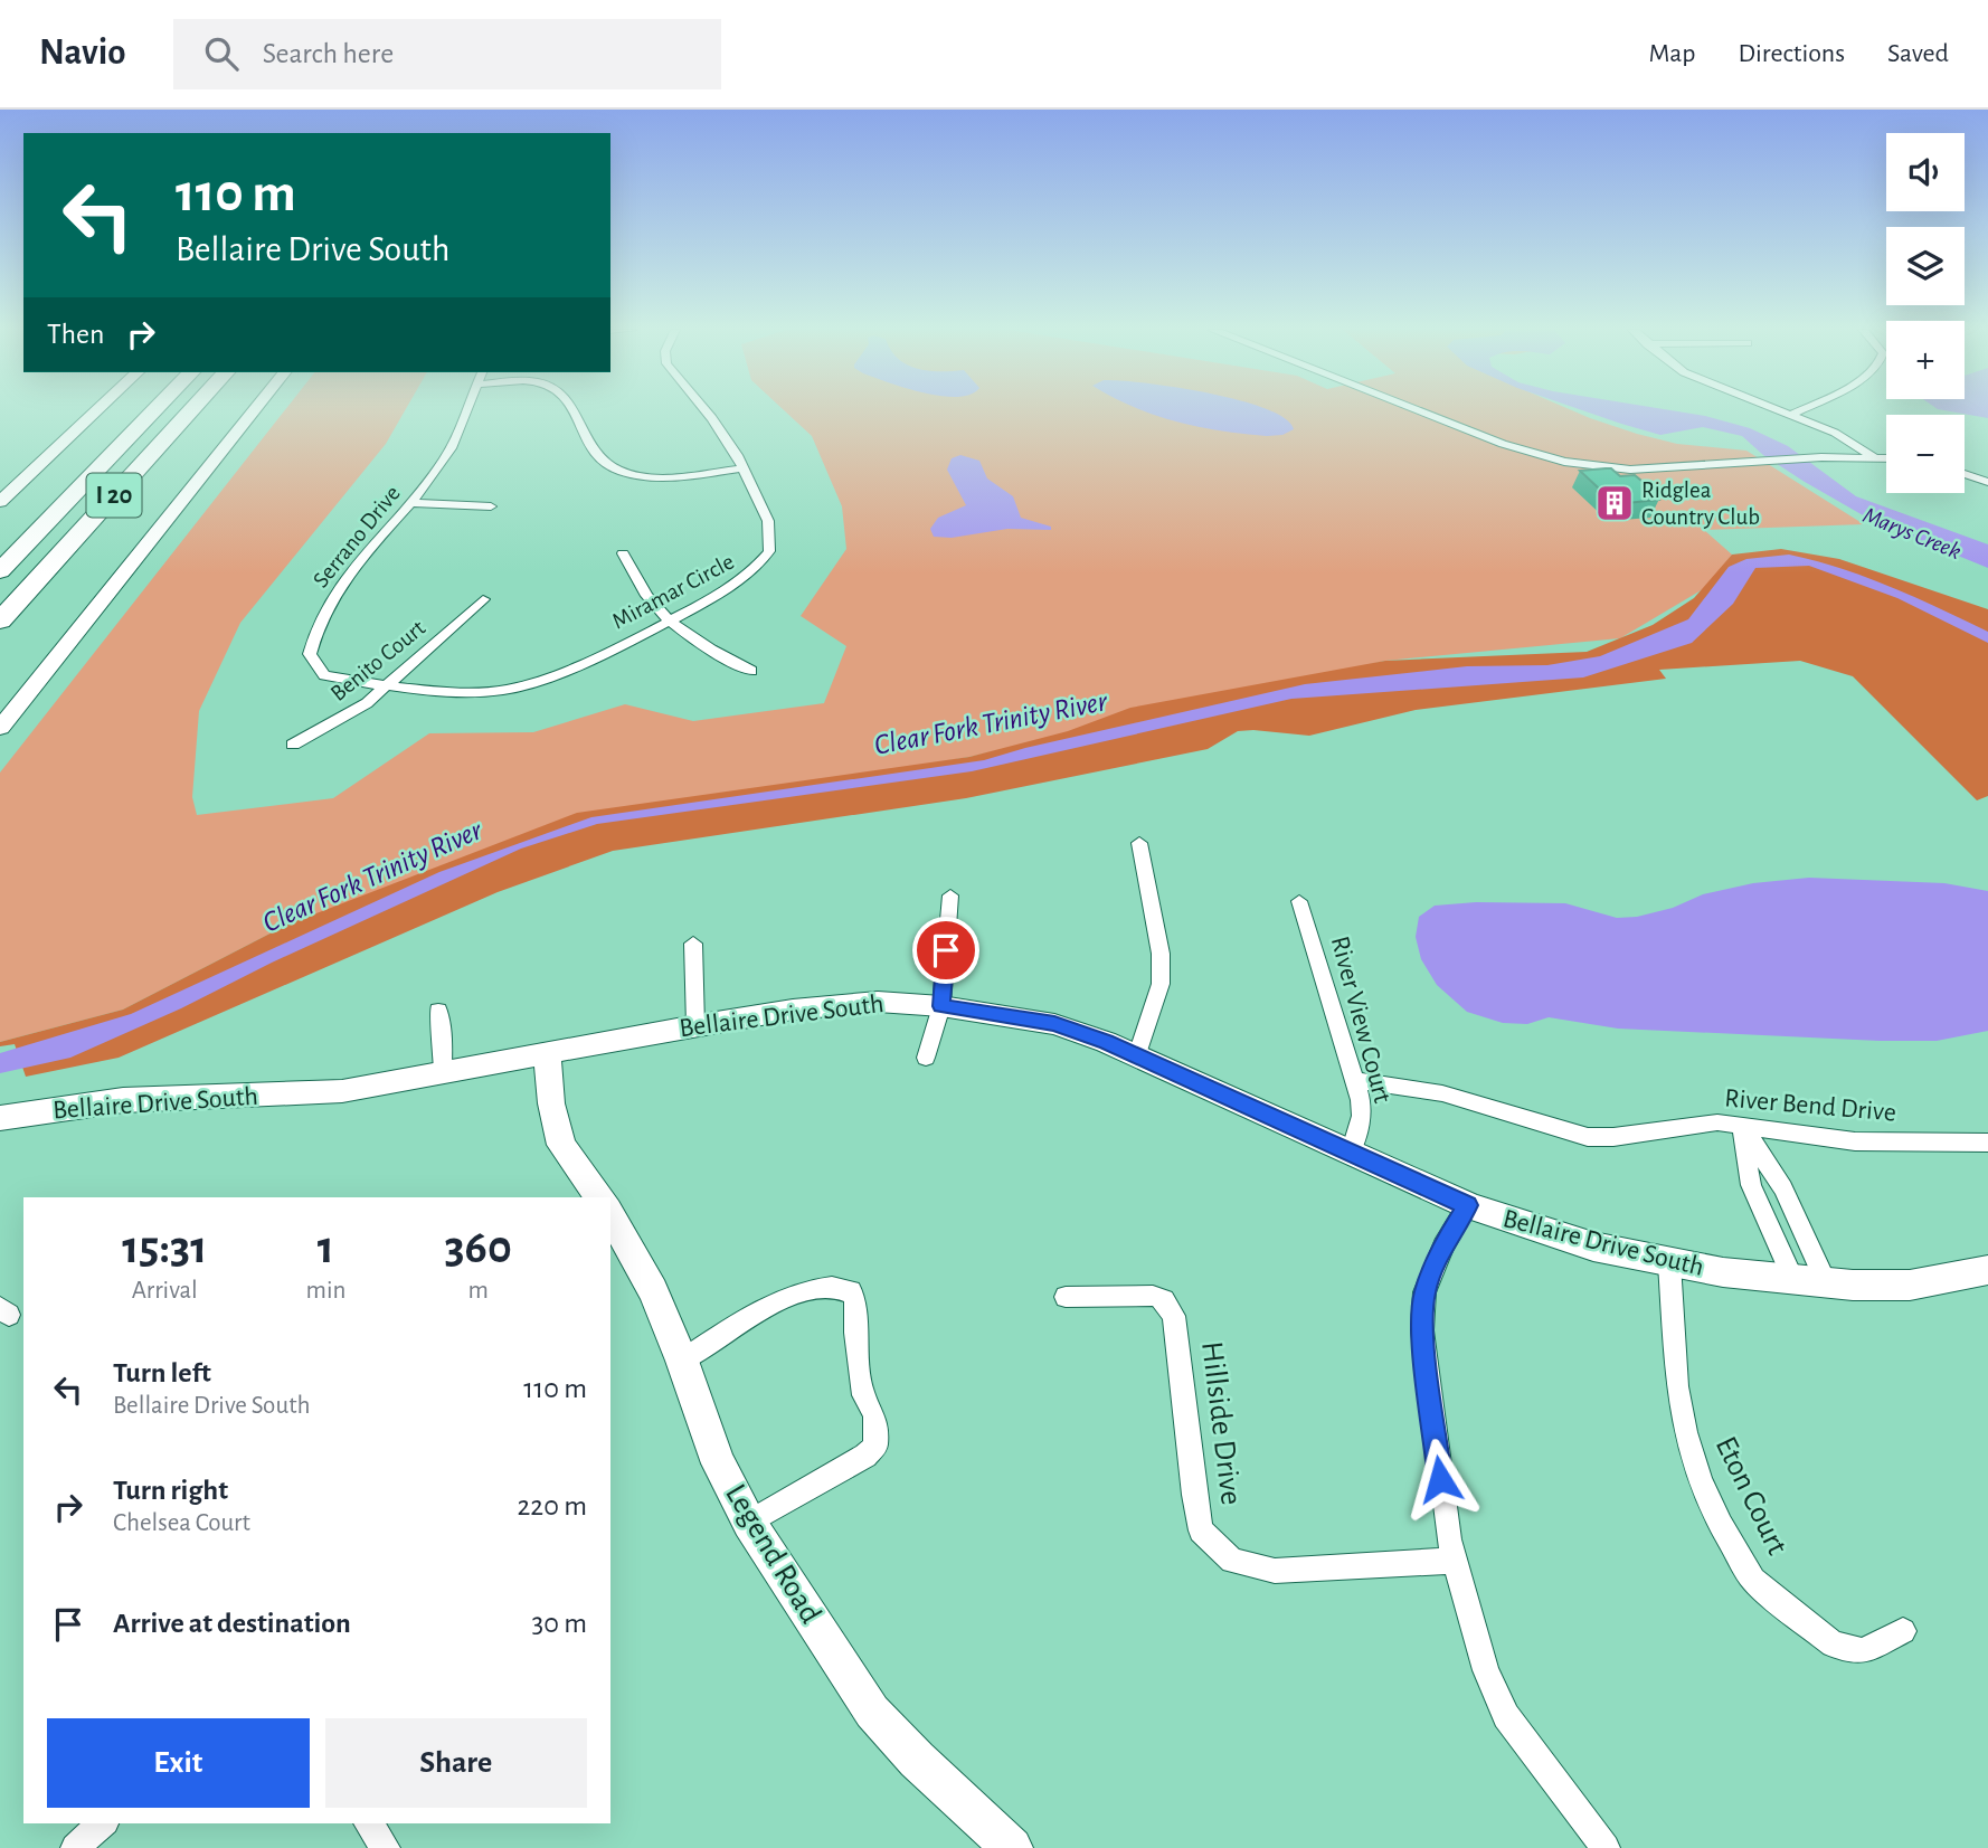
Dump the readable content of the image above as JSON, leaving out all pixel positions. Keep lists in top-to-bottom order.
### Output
{
  "streets": {
    "highway": ["I 20"],
    "street": [
      "Serrano Drive",
      "Miramar Circle",
      "Benito Court",
      "Bellaire Drive South",
      "River View Court",
      "River Bend Drive",
      "Hillside Drive",
      "Eton Court",
      "Legend Road"
    ]
  },
  "crossings": [
    ["Serrano Drive", "Miramar Circle"],
    ["Serrano Drive", "Benito Court"],
    ["Miramar Circle", "Benito Court"],
    ["Bellaire Drive South", "River View Court"],
    ["Bellaire Drive South", "Eton Court"],
    ["River View Court", "River Bend Drive"]
  ],
  "water": ["Marys Creek", "Clear Fork Trinity River"],
  "places": {
    "building": ["Ridglea Country Club"]
  },
  "page": {
    "header": "Navio",
    "search": "Search here",
    "nav": ["Map", "Directions", "Saved"],
    "map_buttons": ["+", "−"],
    "turn": ["110 m", "Bellaire Drive South"],
    "then": "Then",
    "eta": [
      "15:31",
      "Arrival",
      "1",
      "min",
      "360",
      "m"
    ],
    "list": [
      {
        "name": "Turn left",
        "note": "Bellaire Drive South",
        "value": "110 m"
      },
      {
        "name": "Turn right",
        "note": "Chelsea Court",
        "value": "220 m"
      },
      {
        "name": "Arrive at destination",
        "value": "30 m"
      }
    ],
    "buttons": ["Exit", "Share"]
  }
}
